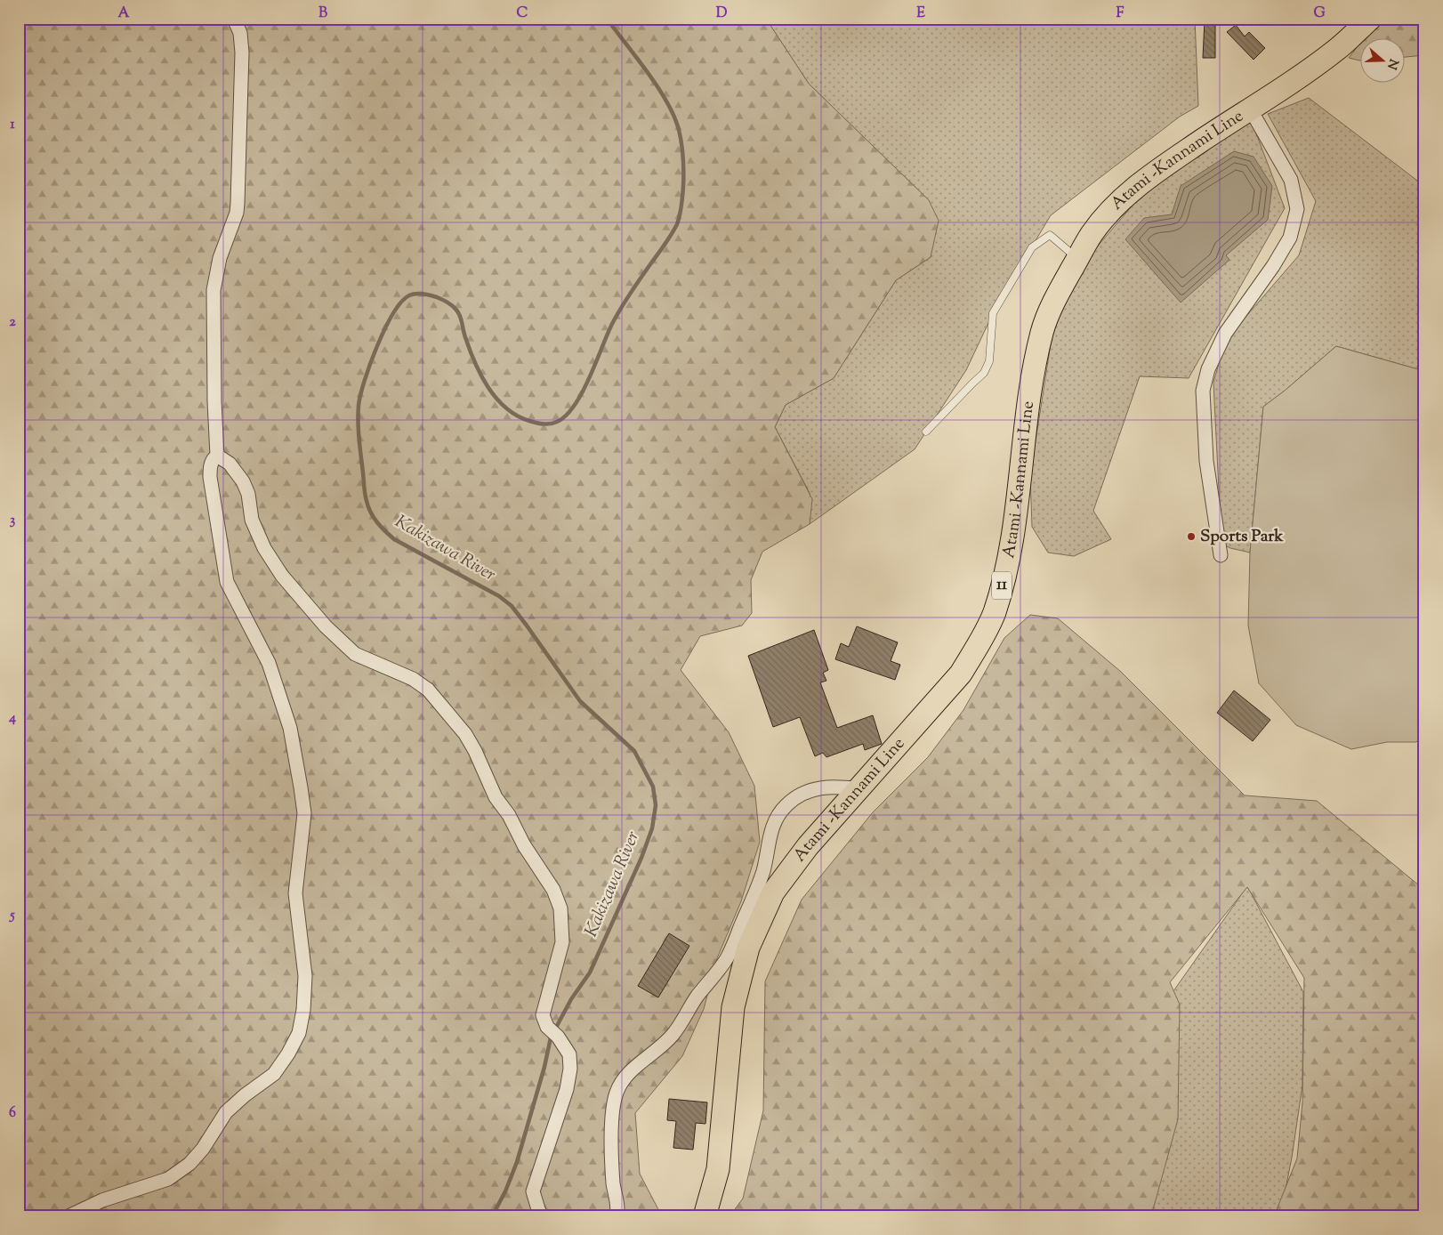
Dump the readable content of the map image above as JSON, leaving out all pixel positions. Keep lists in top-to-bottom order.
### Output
{
  "streets": {
    "main road": ["Atami -Kannami Line", "11"]
  },
  "water": ["Kakizawa River"],
  "places": ["Sports Park"],
  "north": "right",
  "grid": {
    "columns": [
      "A",
      "B",
      "C",
      "D",
      "E",
      "F",
      "G"
    ],
    "rows": [
      "1",
      "2",
      "3",
      "4",
      "5",
      "6"
    ]
  }
}
